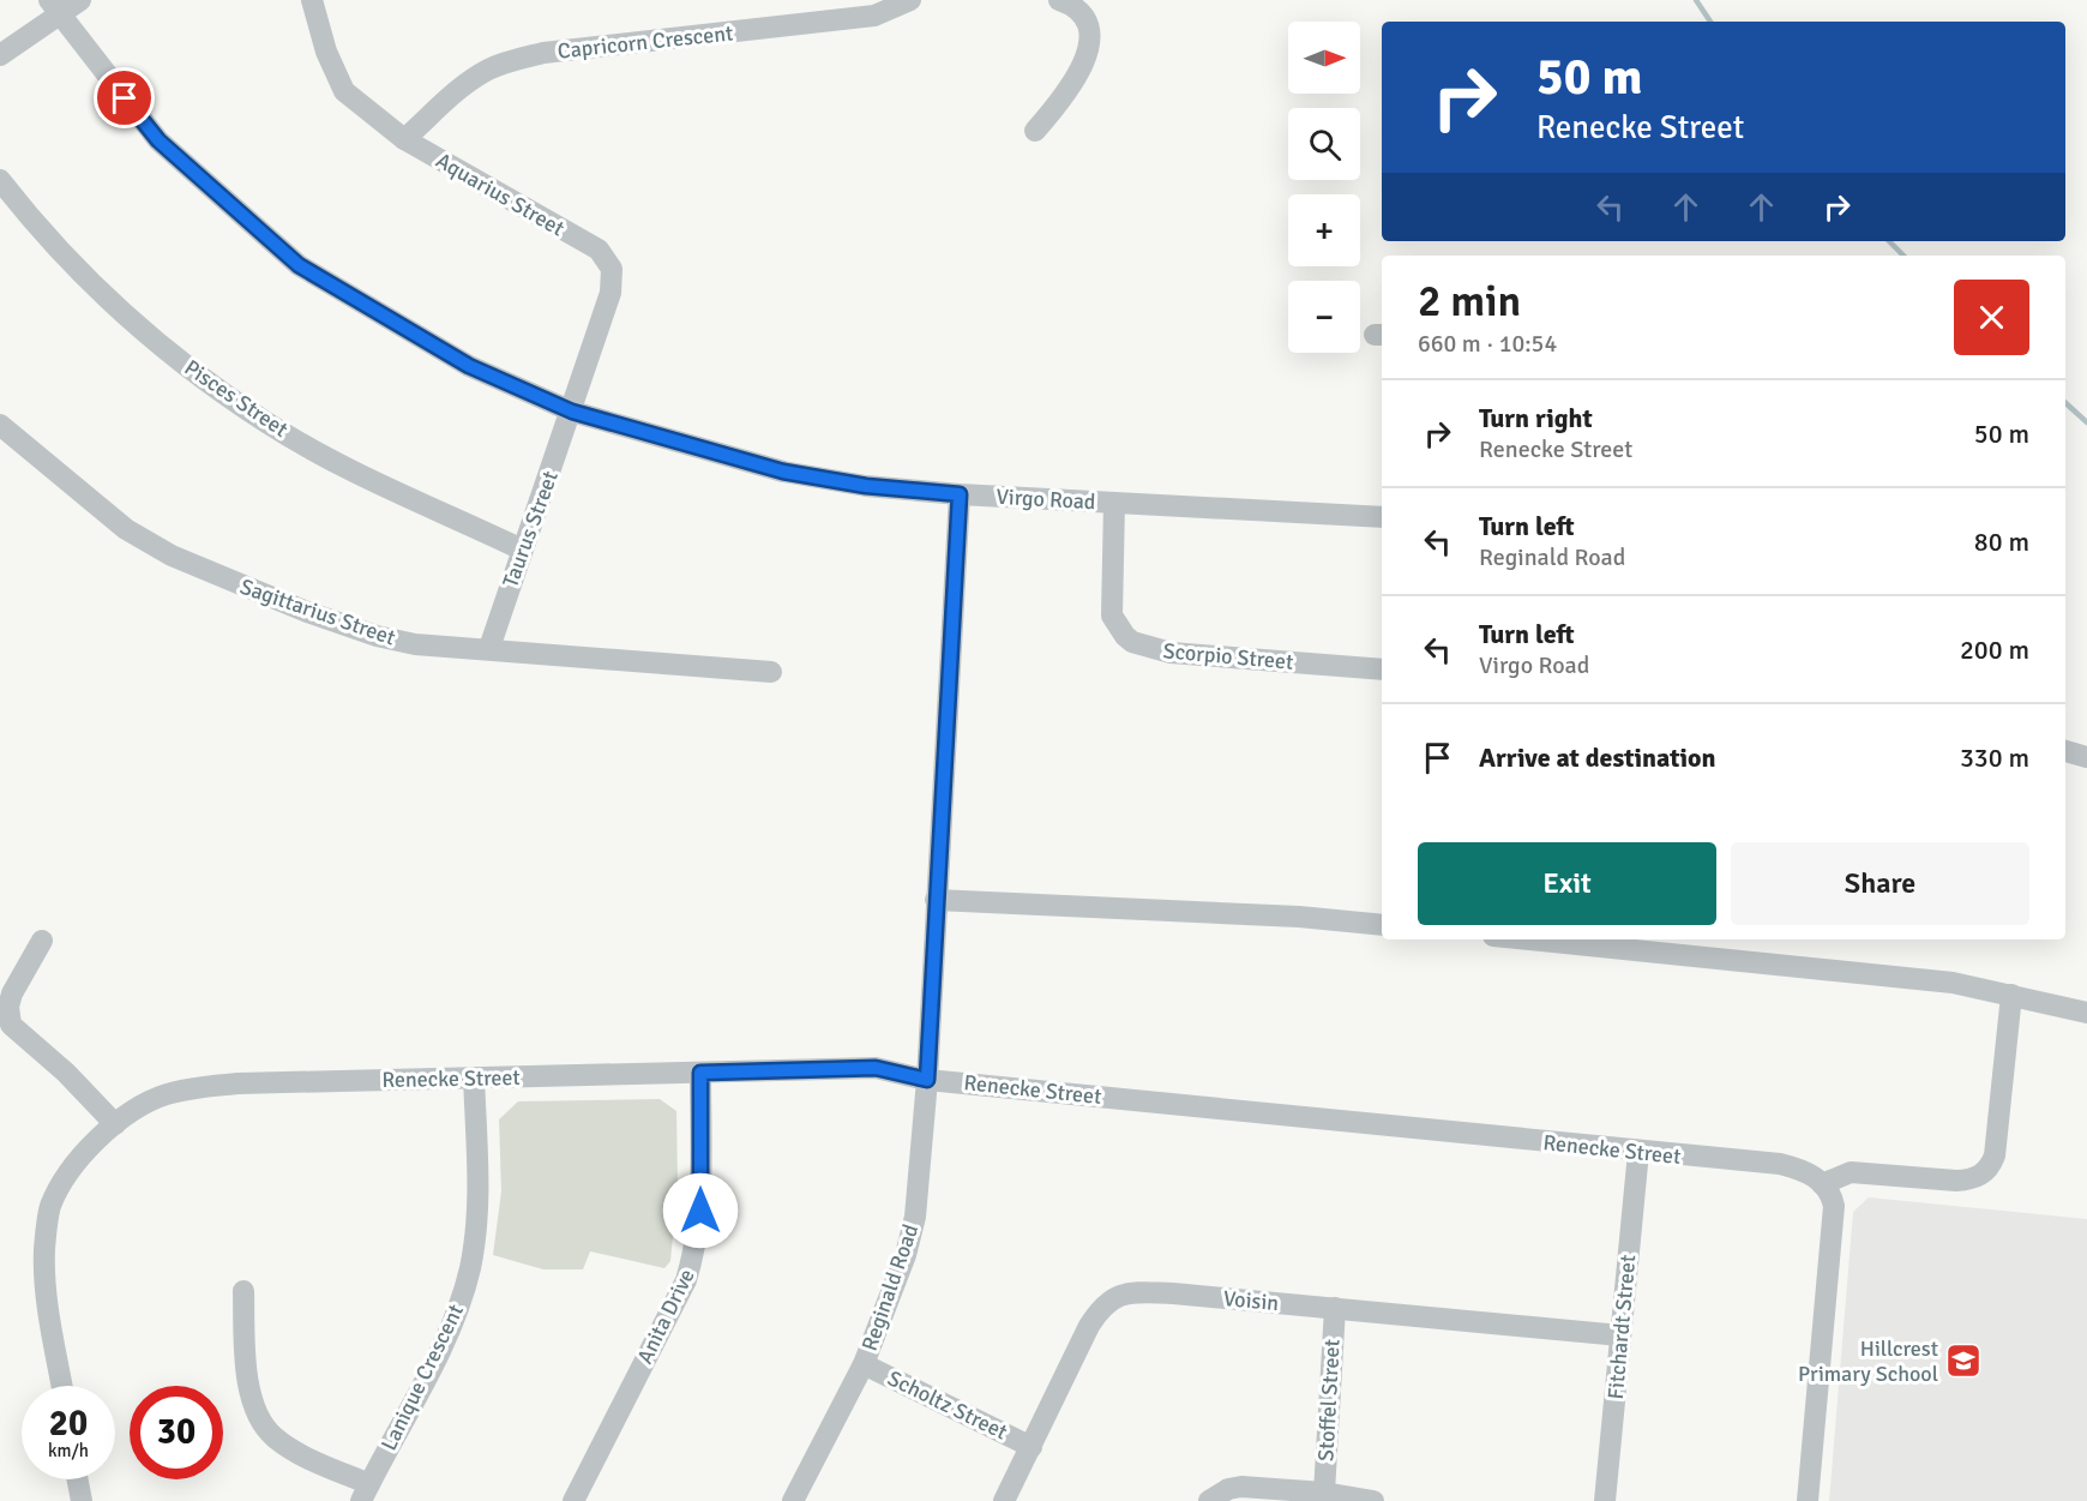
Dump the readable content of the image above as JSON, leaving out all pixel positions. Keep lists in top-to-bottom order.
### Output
{
  "streets": {
    "street": [
      "Capricorn Crescent",
      "Aquarius Street",
      "Pisces Street",
      "Virgo Road",
      "Taurus Street",
      "Sagittarius Street",
      "Scorpio Street",
      "Renecke Street",
      "Reginald Road",
      "Voisin",
      "Anita Drive",
      "Fitchardt Street",
      "Lanique Crescent",
      "Stoffel Street",
      "Scholtz Street"
    ]
  },
  "crossings": [
    ["Capricorn Crescent", "Aquarius Street"],
    ["Aquarius Street", "Virgo Road"],
    ["Aquarius Street", "Taurus Street"],
    ["Pisces Street", "Taurus Street"],
    ["Virgo Road", "Taurus Street"],
    ["Virgo Road", "Scorpio Street"],
    ["Virgo Road", "Reginald Road"],
    ["Taurus Street", "Sagittarius Street"],
    ["Renecke Street", "Reginald Road"],
    ["Renecke Street", "Anita Drive"],
    ["Renecke Street", "Fitchardt Street"],
    ["Renecke Street", "Lanique Crescent"],
    ["Reginald Road", "Scholtz Street"],
    ["Voisin", "Fitchardt Street"],
    ["Voisin", "Stoffel Street"],
    ["Voisin", "Scholtz Street"]
  ],
  "places": {
    "school or university": ["Hillcrest Primary School"]
  },
  "north": "right",
  "page": {
    "map_buttons": ["+", "−"],
    "turn": ["50 m", "Renecke Street"],
    "heading": ["2 min", "660 m · 10:54"],
    "list": [
      {
        "name": "Turn right",
        "note": "Renecke Street",
        "value": "50 m"
      },
      {
        "name": "Turn left",
        "note": "Reginald Road",
        "value": "80 m"
      },
      {
        "name": "Turn left",
        "note": "Virgo Road",
        "value": "200 m"
      },
      {
        "name": "Arrive at destination",
        "value": "330 m"
      }
    ],
    "buttons": ["Exit", "Share"],
    "speed": "20 km/h",
    "limit": "30"
  }
}
